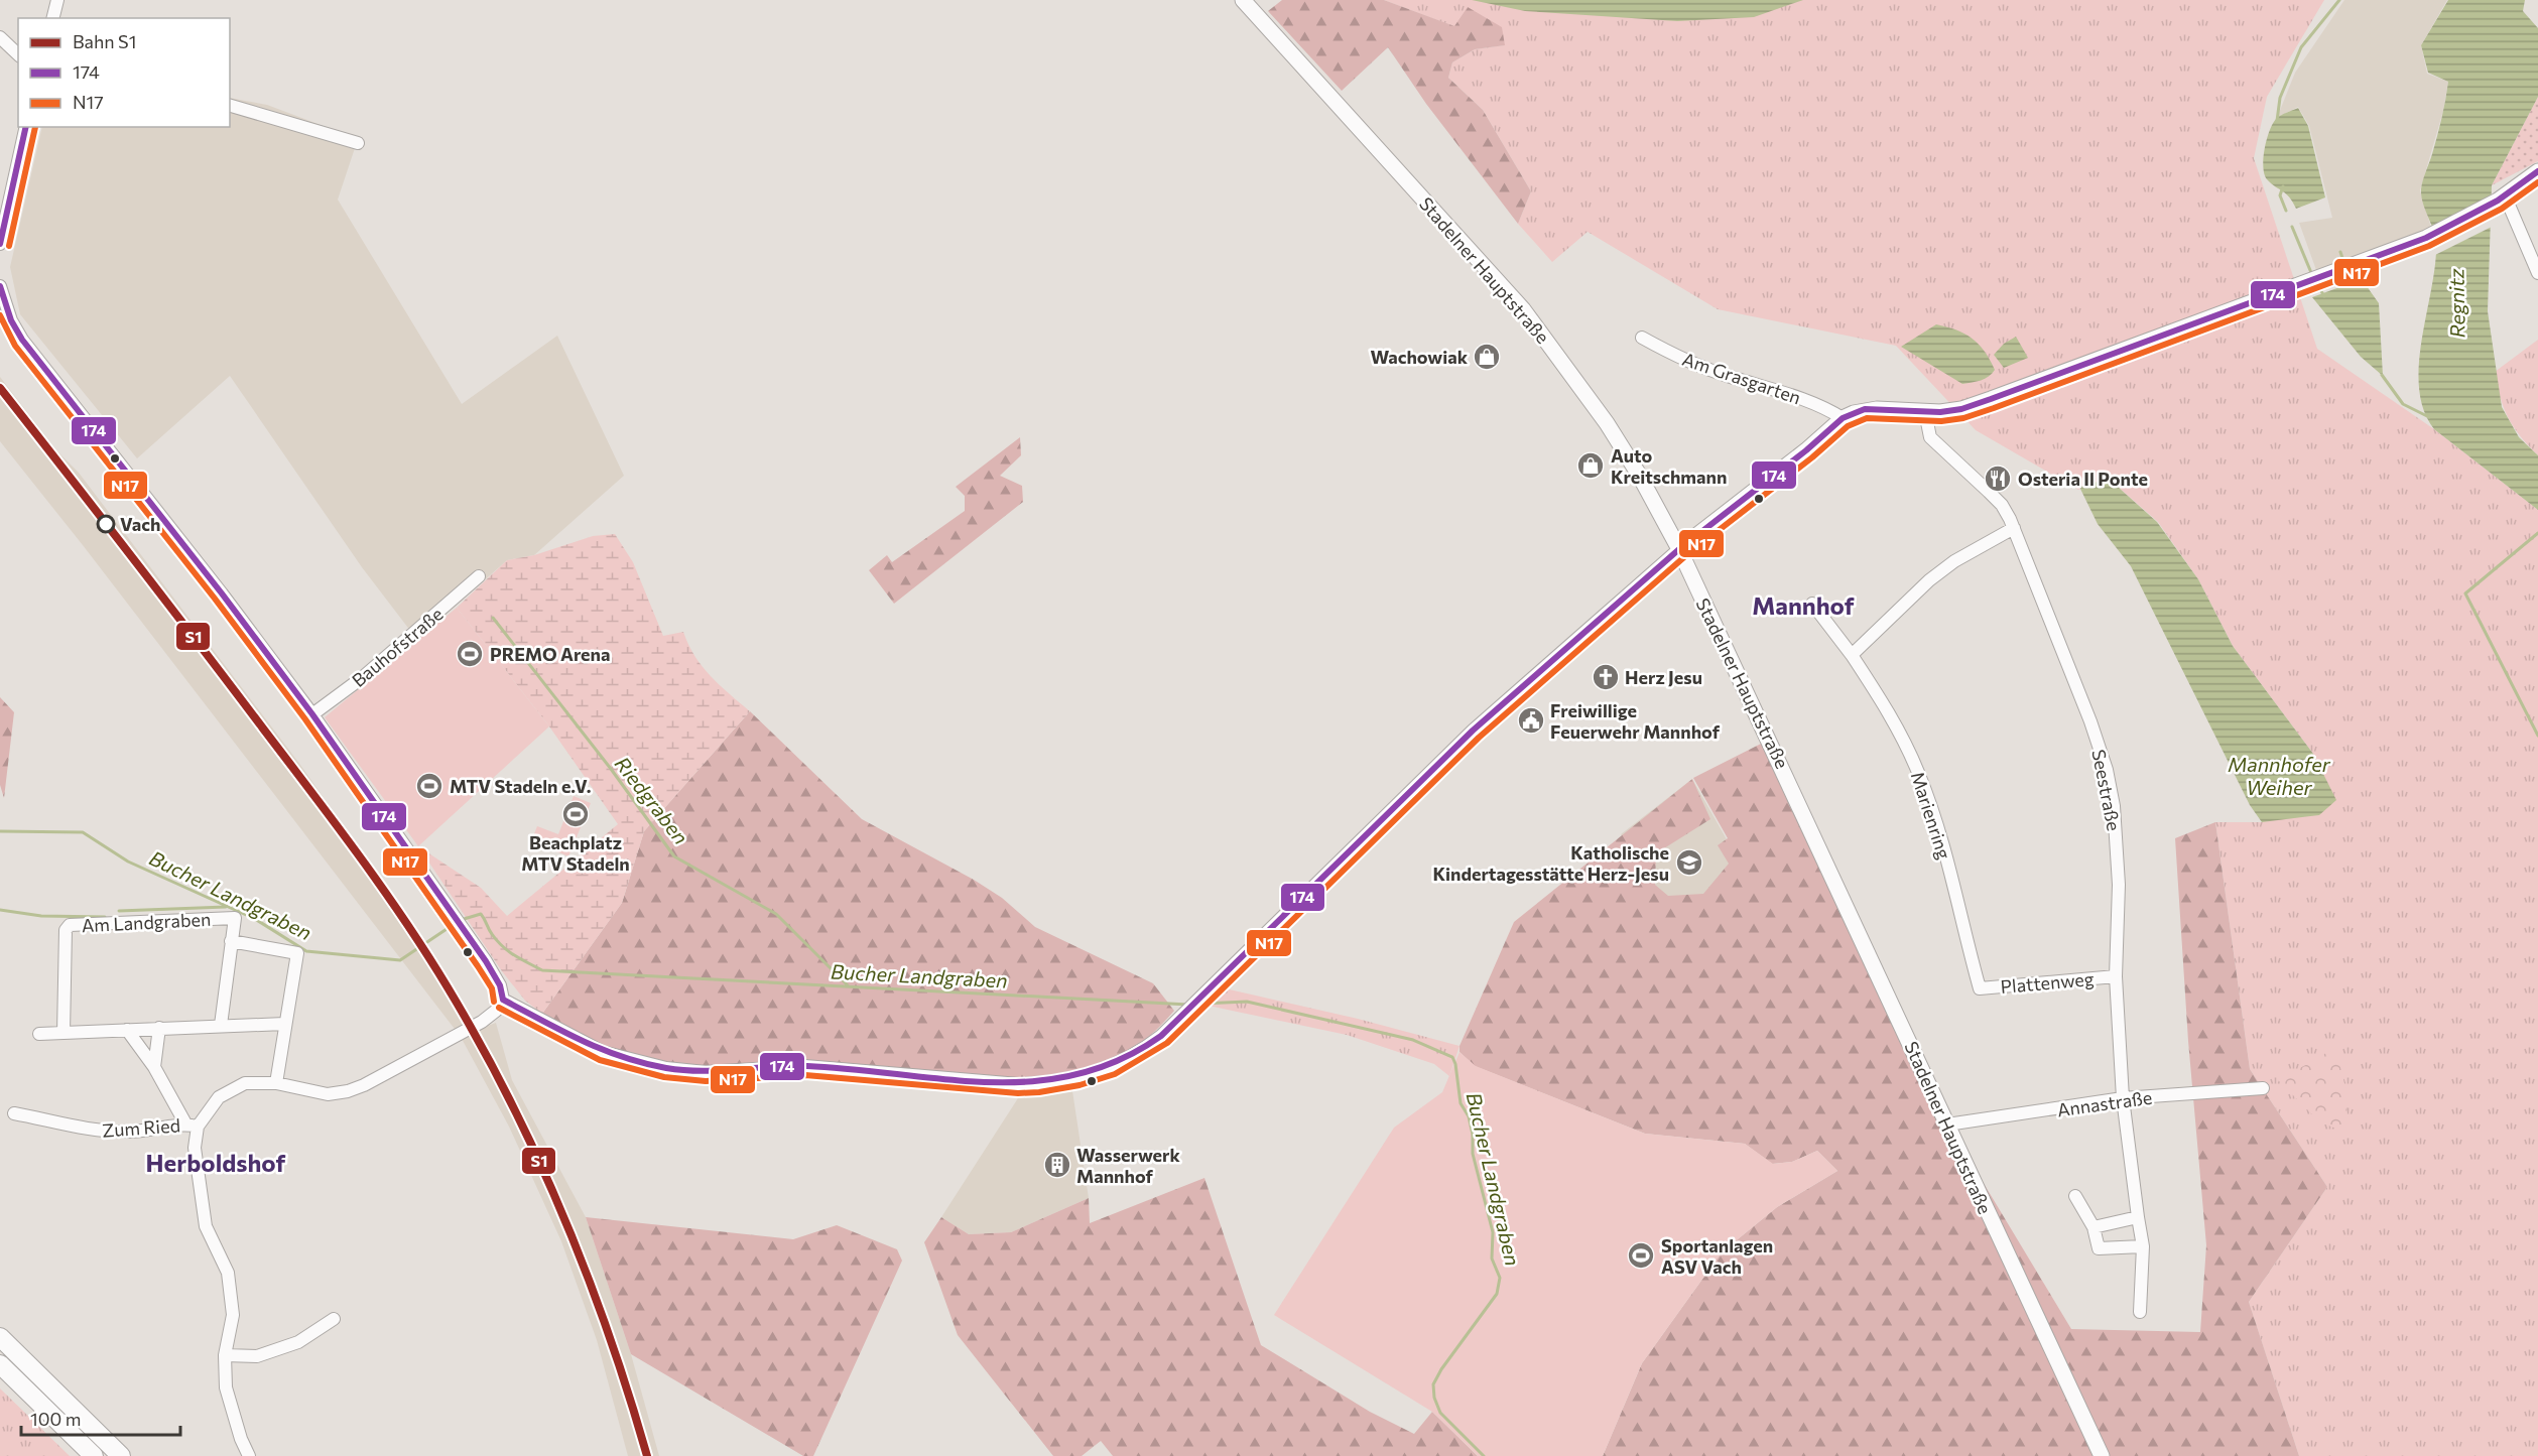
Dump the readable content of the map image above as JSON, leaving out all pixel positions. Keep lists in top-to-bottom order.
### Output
{
  "streets": {
    "main road": ["Stadelner Hauptstraße"],
    "street": [
      "Am Grasgarten",
      "Bauhofstraße",
      "Seestraße",
      "Marienring",
      "Am Landgraben",
      "Plattenweg",
      "Annastraße",
      "Zum Ried"
    ]
  },
  "crossings": [
    ["Stadelner Hauptstraße", "Annastraße"],
    ["Seestraße", "Plattenweg"],
    ["Seestraße", "Annastraße"],
    ["Marienring", "Plattenweg"]
  ],
  "districts": ["Mannhof", "Herboldshof"],
  "water": [
    "Regnitz",
    "Mannhofer Weiher",
    "Riedgraben",
    "Bucher Landgraben"
  ],
  "places": {
    "shop": ["Wachowiak", "Auto Kreitschmann"],
    "restaurant": ["Osteria Il Ponte"],
    "other": ["Vach"],
    "sports": [
      "PREMO Arena",
      "MTV Stadeln e.V.",
      "Beachplatz MTV Stadeln",
      "Sportanlagen ASV Vach"
    ],
    "church": ["Herz Jesu"],
    "public building": ["Freiwillige Feuerwehr Mannhof"],
    "school or university": ["Katholische Kindertagesstätte Herz-Jesu"],
    "building": ["Wasserwerk Mannhof"]
  },
  "lines": ["transit line 174", "transit line N17", "rail line S1"],
  "legend": ["Bahn S1", "174", "N17"],
  "scale_bar": "100 m"
}
